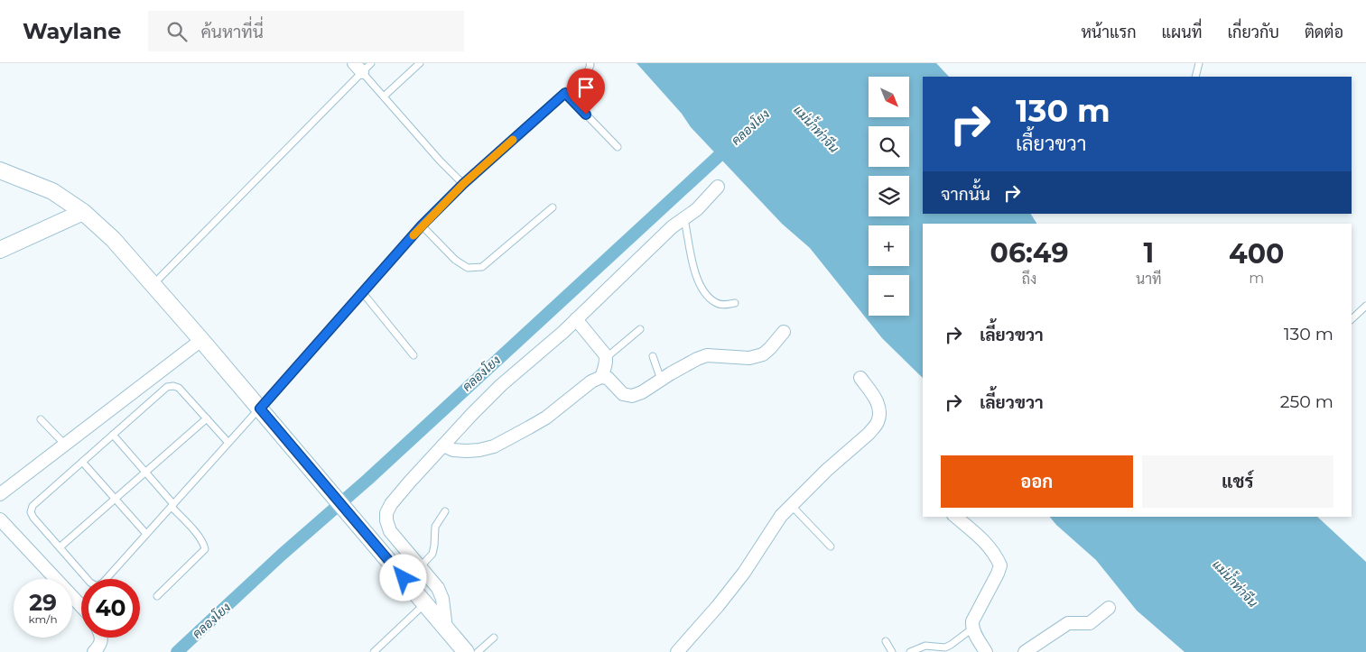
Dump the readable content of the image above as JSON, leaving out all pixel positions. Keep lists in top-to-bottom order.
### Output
{
  "water": ["คลองโยง", "แม่น้ำท่าจีน"],
  "north": "bottom right",
  "page": {
    "header": "Waylane",
    "search": "ค้นหาที่นี่",
    "nav": [
      "หน้าแรก",
      "แผนที่",
      "เกี่ยวกับ",
      "ติดต่อ"
    ],
    "map_buttons": ["+", "−"],
    "turn": ["130 m", "เลี้ยวขวา"],
    "then": "จากนั้น",
    "eta": [
      "06:49",
      "ถึง",
      "1",
      "นาที",
      "400",
      "m"
    ],
    "list": [
      {
        "name": "เลี้ยวขวา",
        "value": "130 m"
      },
      {
        "name": "เลี้ยวขวา",
        "value": "250 m"
      }
    ],
    "buttons": ["ออก", "แชร์"],
    "speed": "29 km/h",
    "limit": "40"
  }
}
